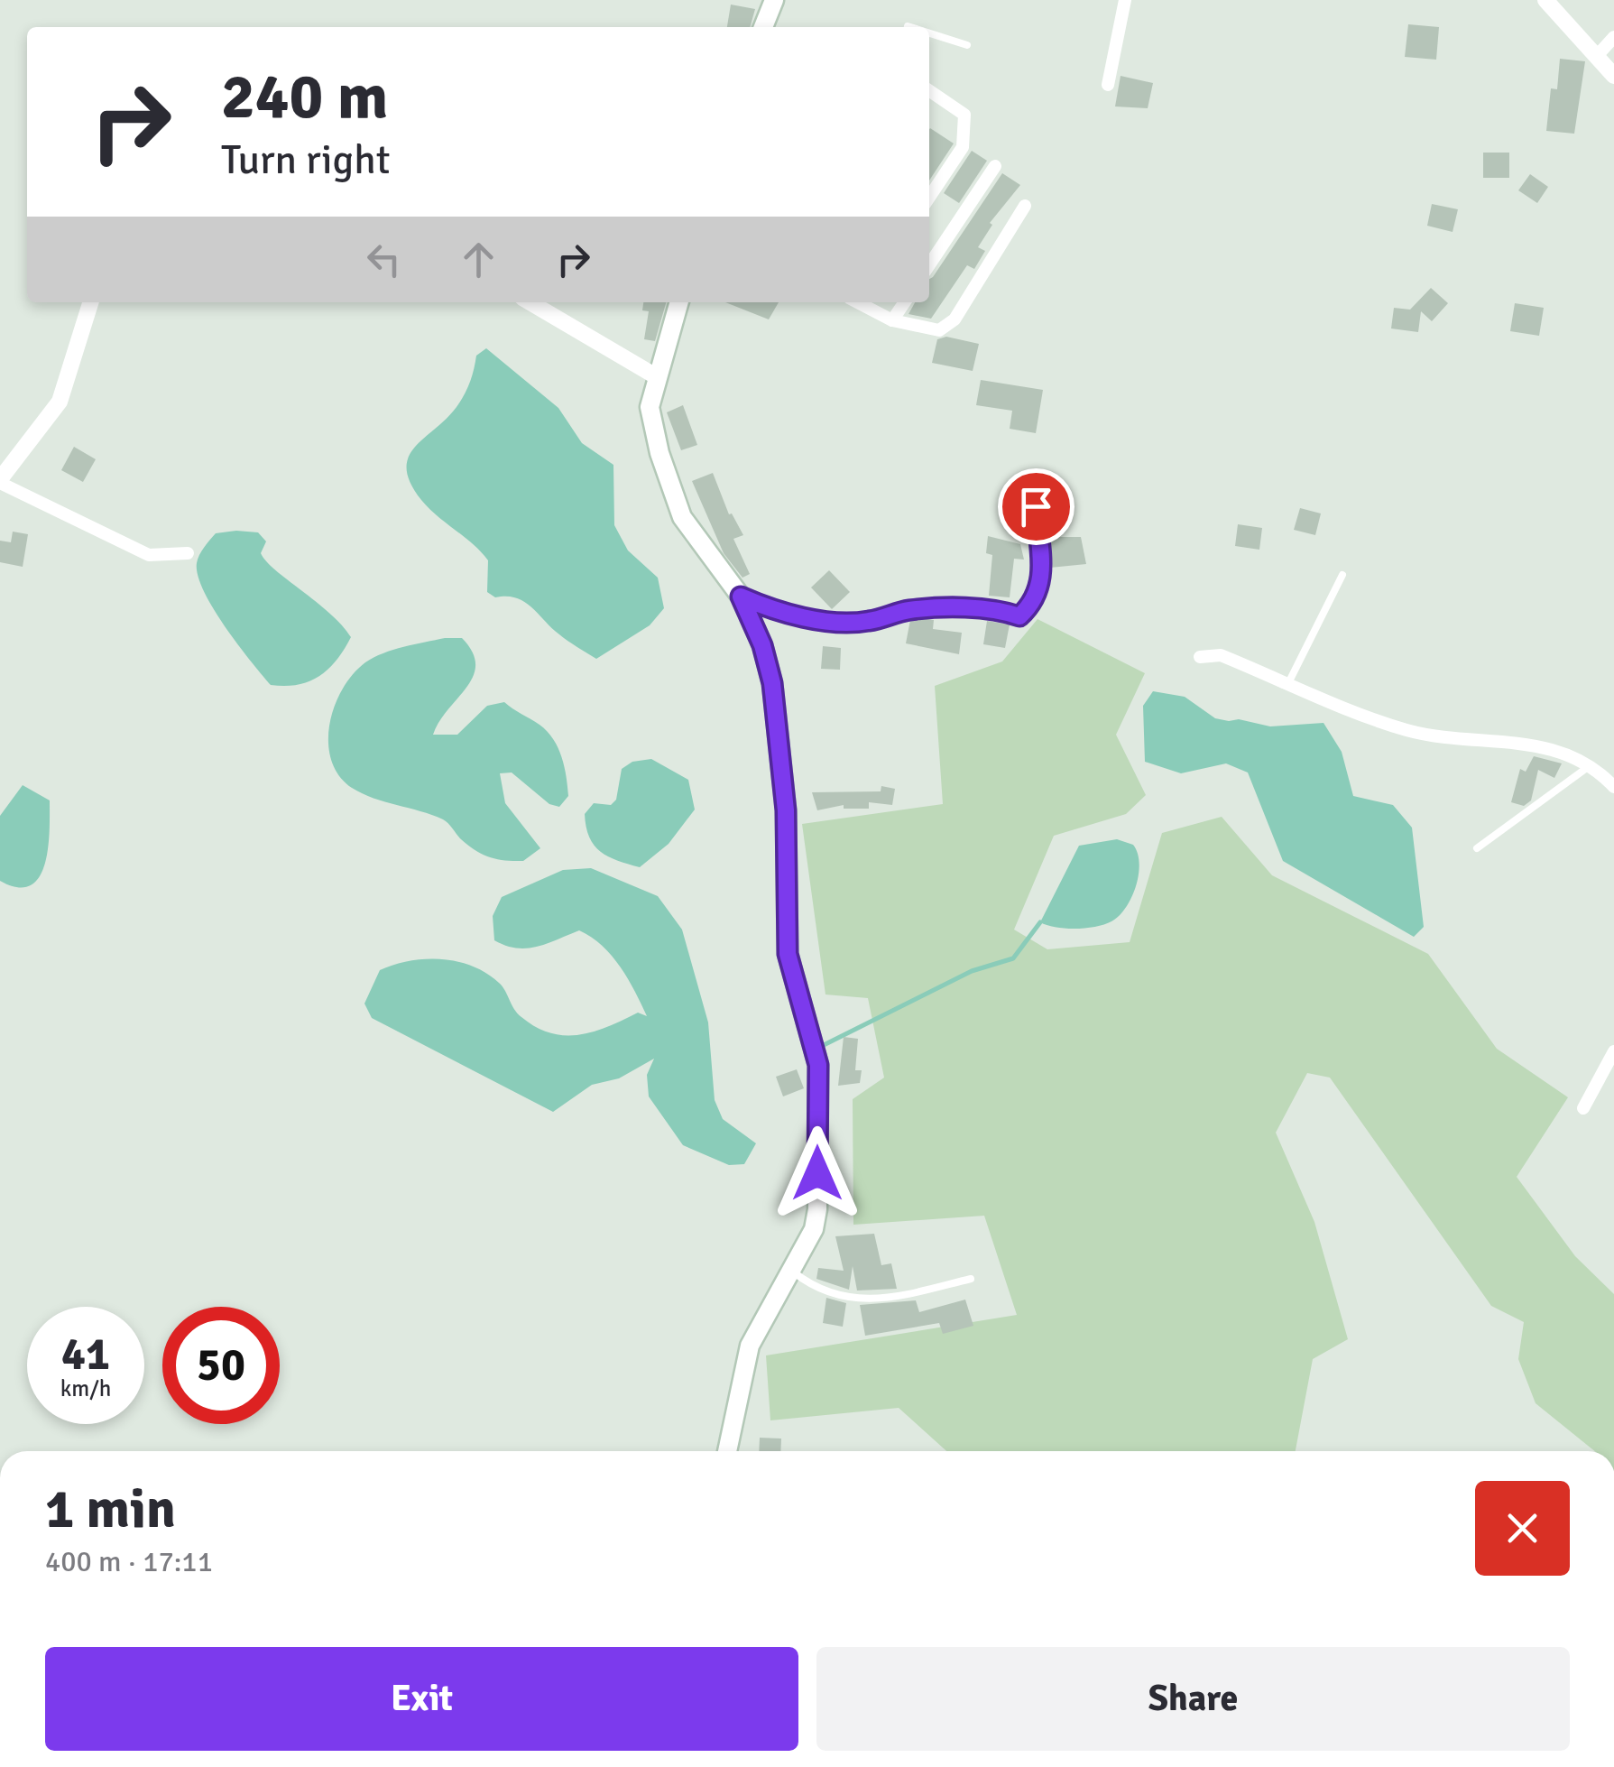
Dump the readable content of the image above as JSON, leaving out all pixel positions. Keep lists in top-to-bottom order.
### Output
{
  "page": {
    "turn": ["240 m", "Turn right"],
    "speed": "41 km/h",
    "limit": "50",
    "heading": ["1 min", "400 m · 17:11"],
    "buttons": ["Exit", "Share"]
  }
}
